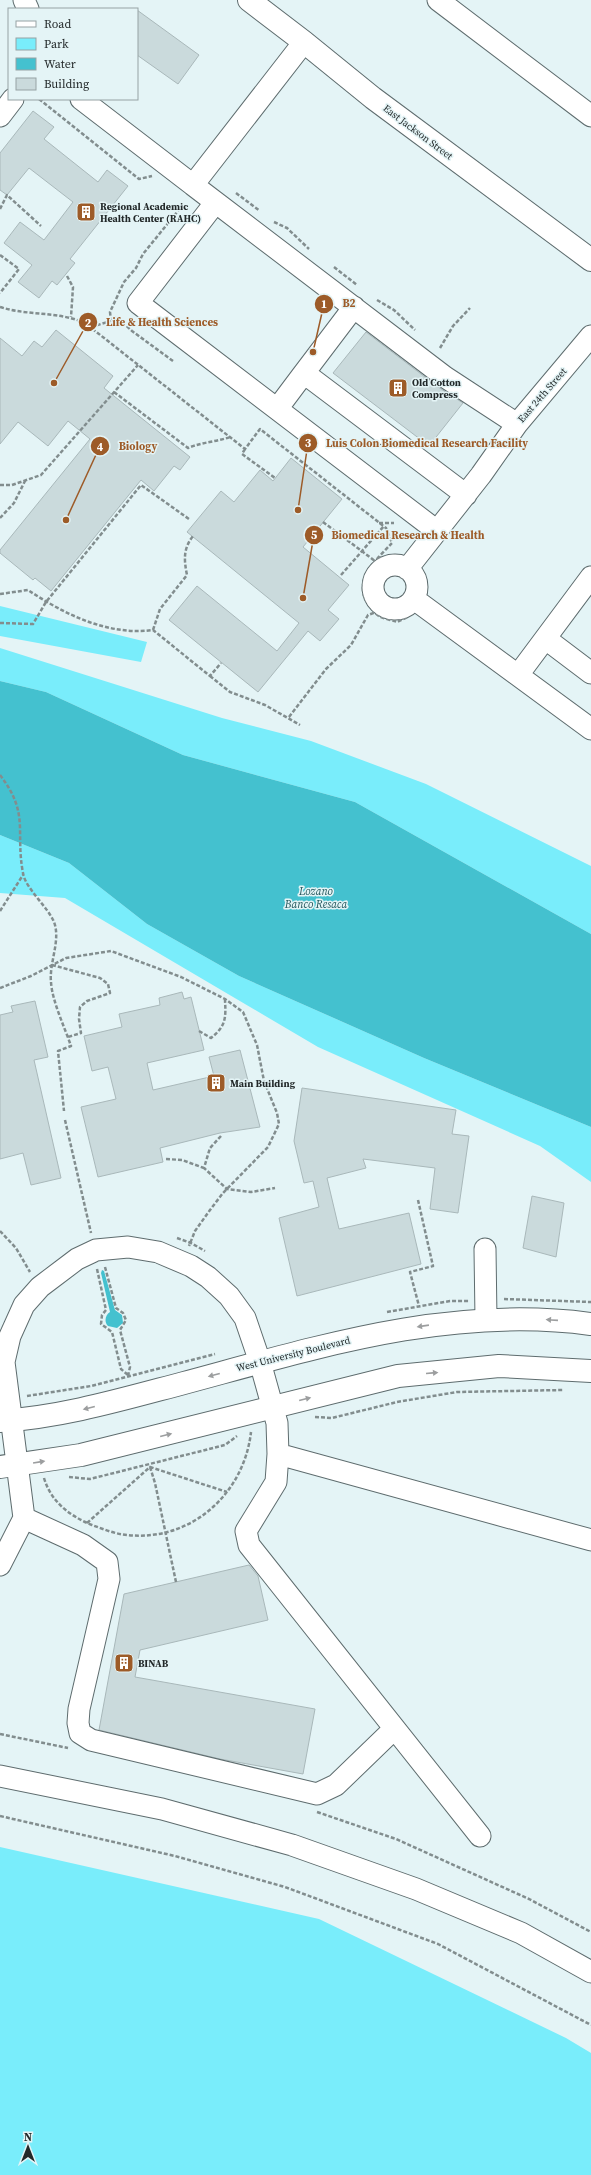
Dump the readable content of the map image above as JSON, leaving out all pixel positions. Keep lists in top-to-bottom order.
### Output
{
  "streets": {
    "main road": ["East Jackson Street", "West University Boulevard"],
    "street": ["East 24th Street"]
  },
  "water": ["Lozano Banco Resaca"],
  "places": {
    "building": [
      "Regional Academic Health Center (RAHC)",
      "Old Cotton Compress",
      "Main Building",
      "BINAB"
    ],
    "other": [
      "B2",
      "Life & Health Sciences",
      "Luis Colon Biomedical Research Facility",
      "Biology",
      "Biomedical Research & Health"
    ]
  },
  "legend": [
    "Road",
    "Park",
    "Water",
    "Building"
  ],
  "north": "top"
}
